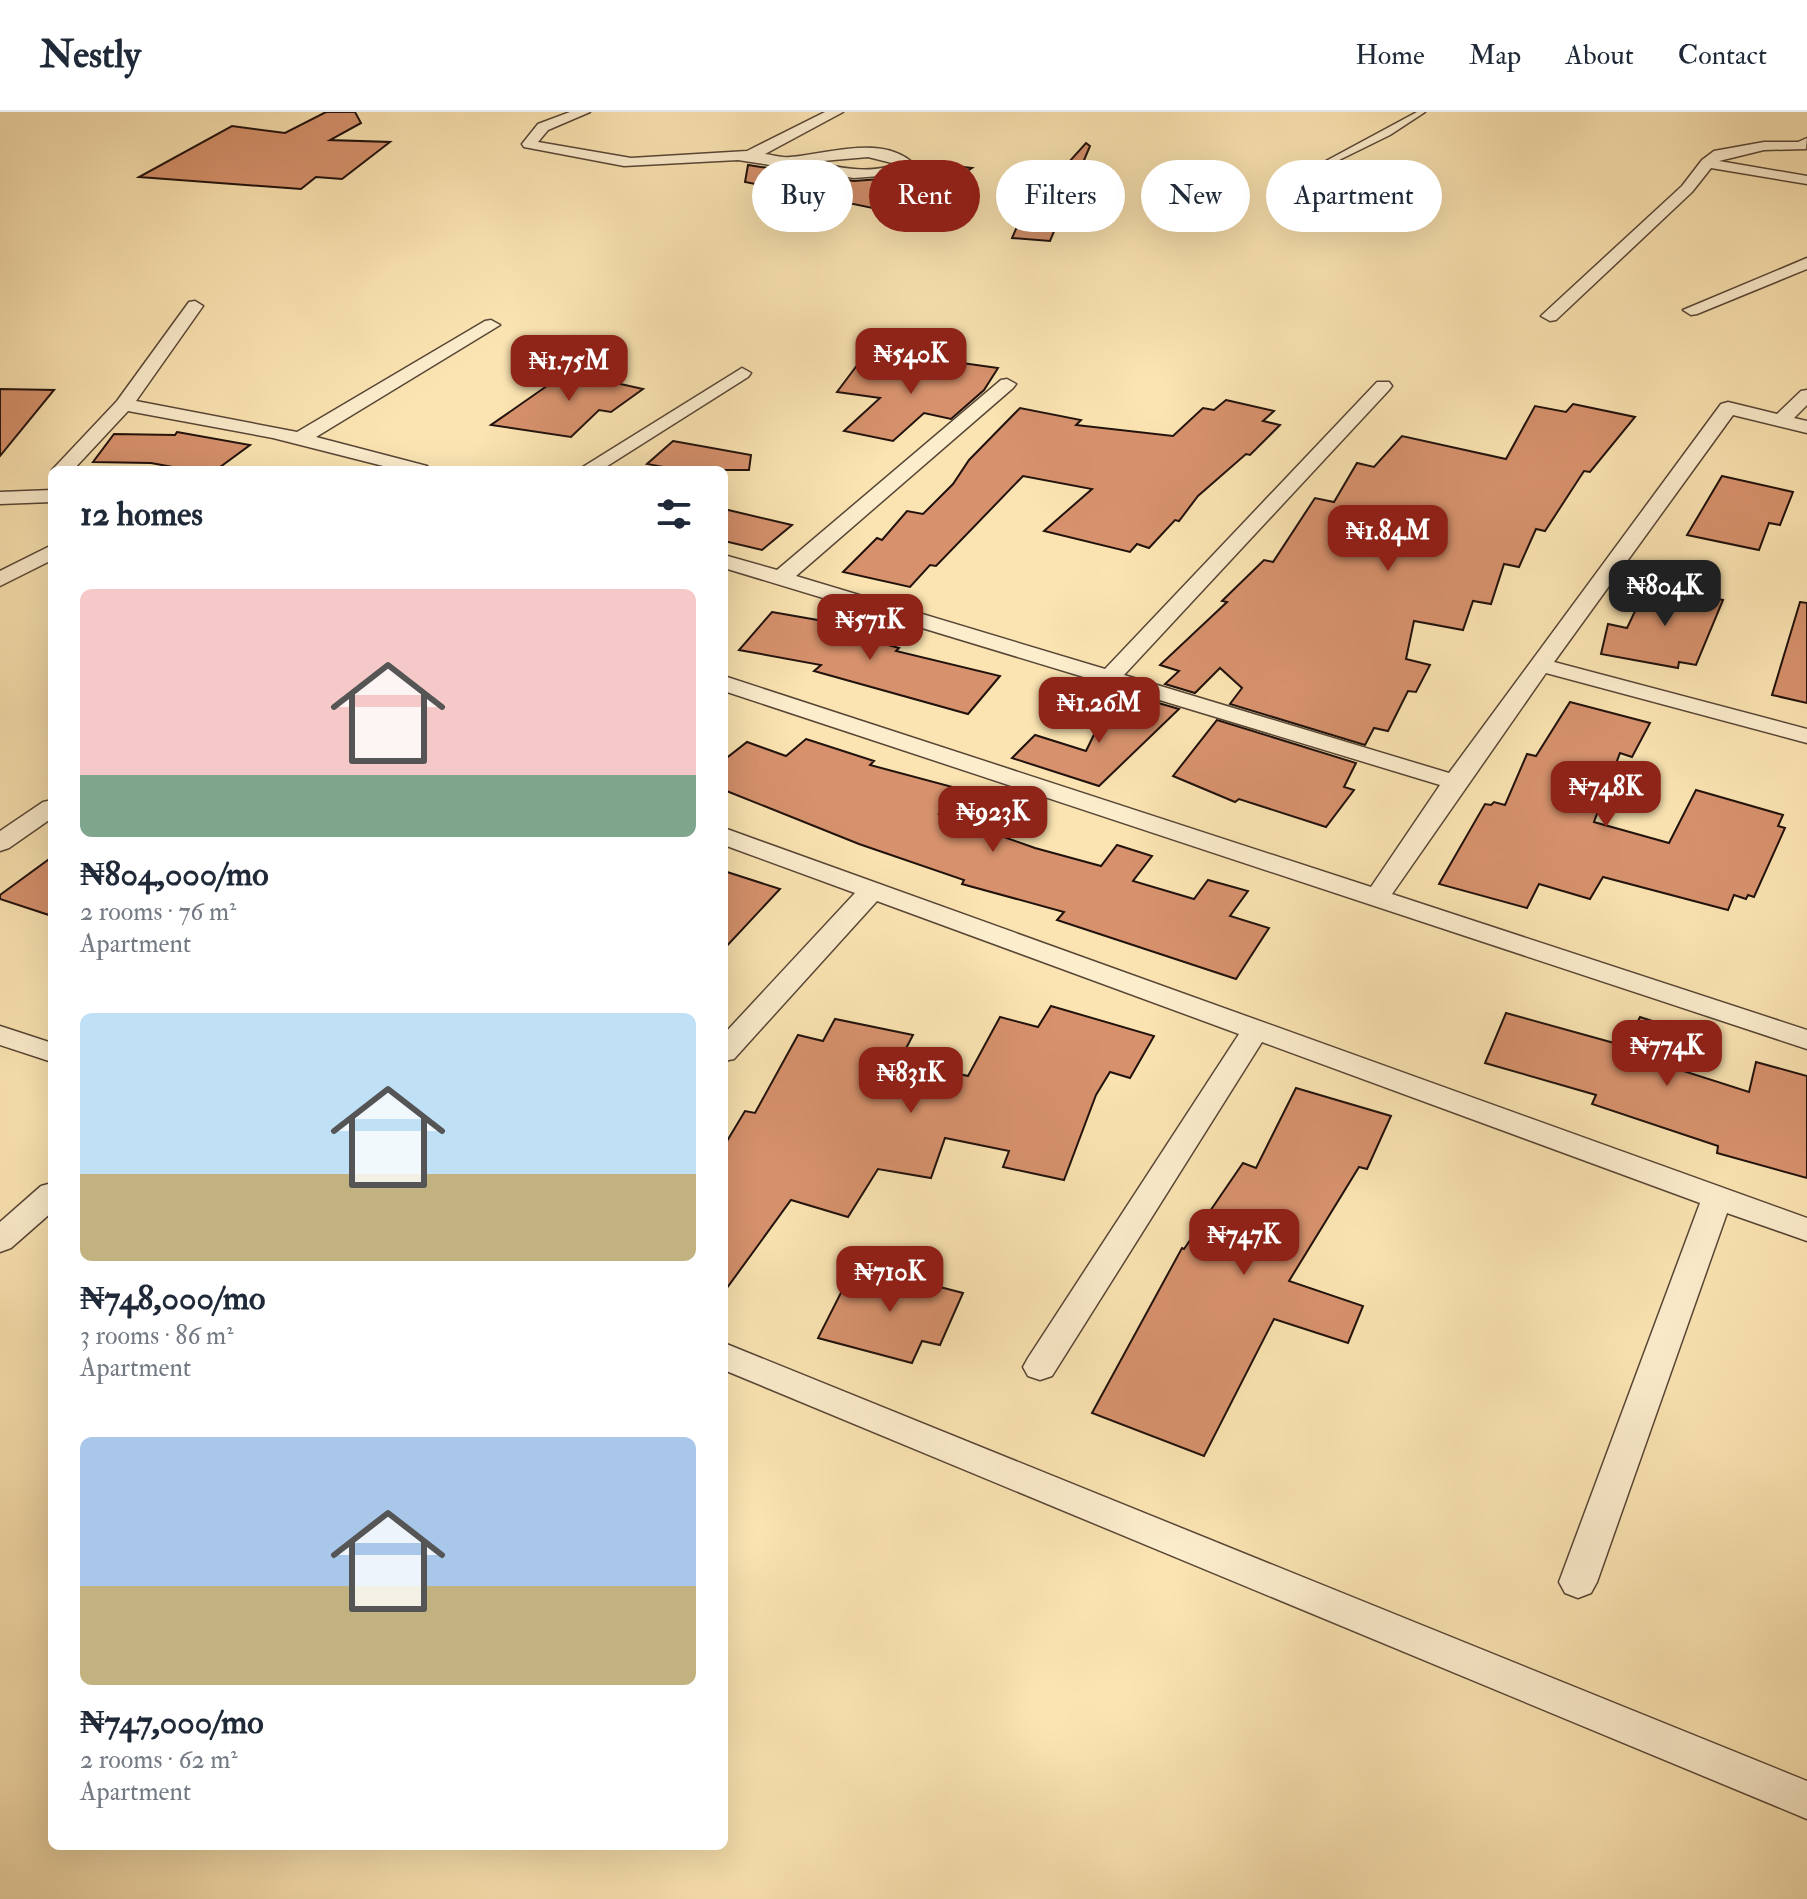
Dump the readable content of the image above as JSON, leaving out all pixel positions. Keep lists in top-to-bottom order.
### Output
{
  "page": {
    "header": "Nestly",
    "nav": [
      "Home",
      "Map",
      "About",
      "Contact"
    ],
    "chip": [
      "Buy",
      "Rent",
      "Filters",
      "New",
      "Apartment"
    ],
    "price": [
      "₦540K",
      "₦1.75M",
      "₦1.84M",
      "₦804K",
      "₦571K",
      "₦1.26M",
      "₦748K",
      "₦923K",
      "₦774K",
      "₦831K",
      "₦747K",
      "₦710K"
    ],
    "heading": "12 homes",
    "list": [
      {
        "name": "₦804,000/mo",
        "note": "2 rooms · 76 m² · Apartment"
      },
      {
        "name": "₦748,000/mo",
        "note": "3 rooms · 86 m² · Apartment"
      },
      {
        "name": "₦747,000/mo",
        "note": "2 rooms · 62 m² · Apartment"
      }
    ]
  }
}
